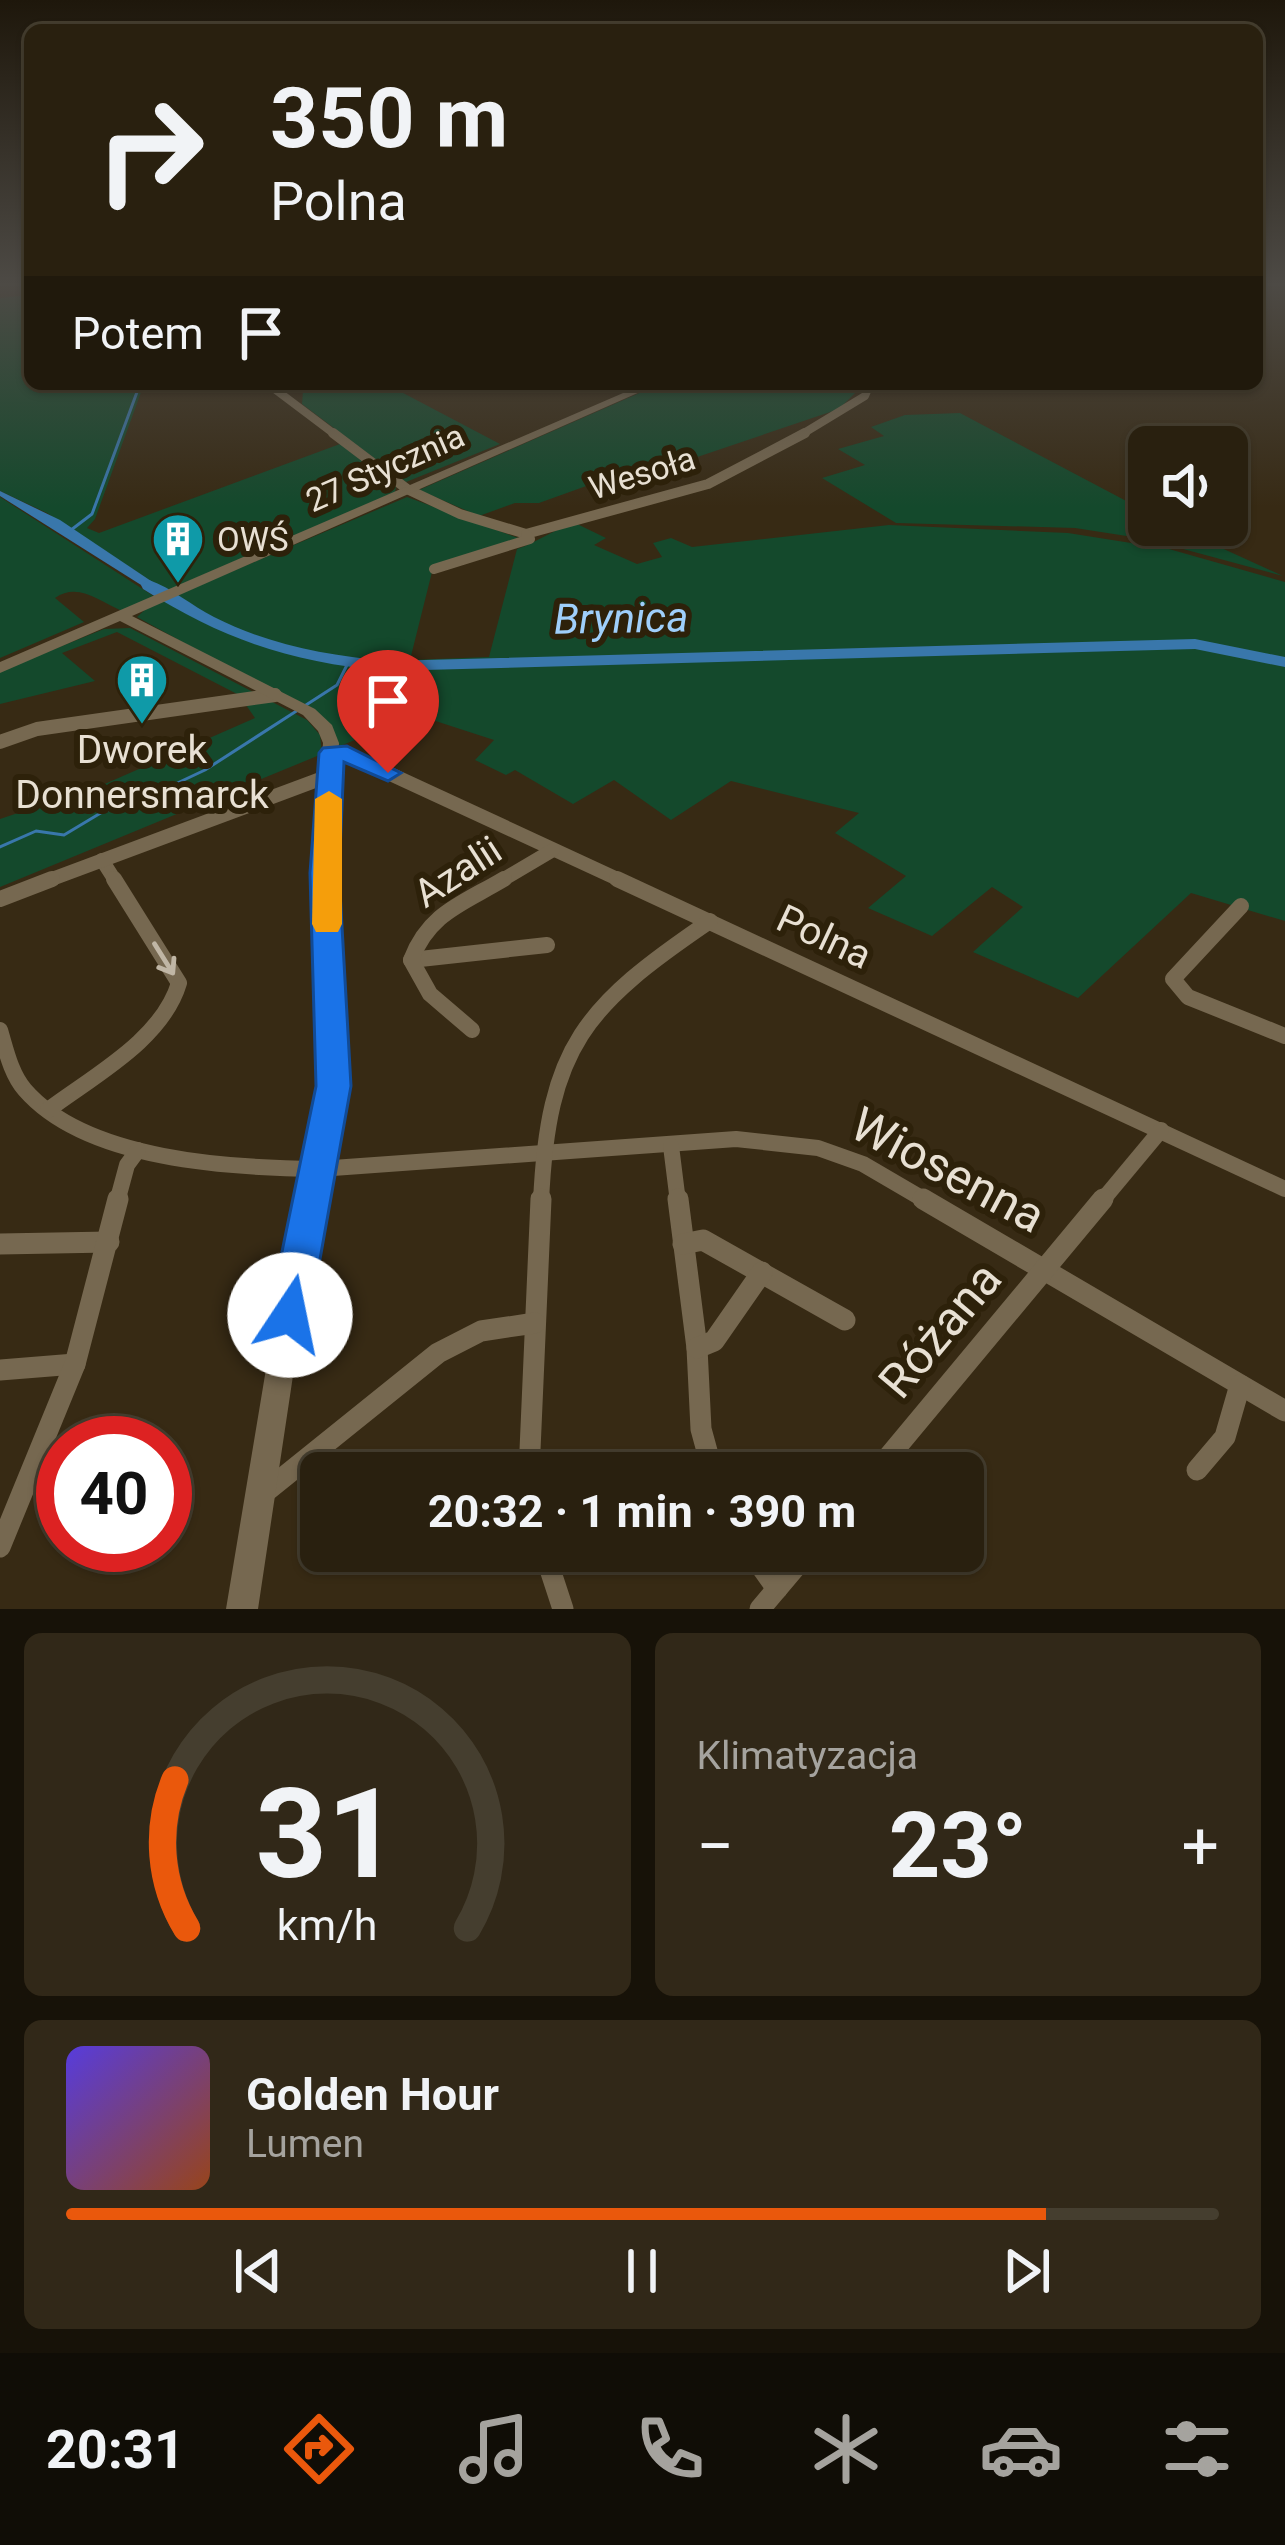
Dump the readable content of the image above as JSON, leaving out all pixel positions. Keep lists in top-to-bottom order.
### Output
{
  "streets": {
    "street": [
      "27 Stycznia",
      "Wesoła",
      "Azalii",
      "Polna",
      "Wiosenna",
      "Różana"
    ]
  },
  "crossings": [
    ["Azalii", "Polna"],
    ["Polna", "Różana"],
    ["Wiosenna", "Różana"]
  ],
  "water": ["Brynica"],
  "places": {
    "building": ["OWŚ", "Dworek Donnersmarck"]
  },
  "page": {
    "turn": ["350 m", "Polna"],
    "then": "Potem",
    "limit": "40",
    "trip": "20:32 · 1 min · 390 m",
    "tile": "Klimatyzacja",
    "heat": ["−", "23°", "+"],
    "song": ["Golden Hour", "Lumen"],
    "tabs": "20:31",
    "gauge": ["31", "km/h"]
  }
}
